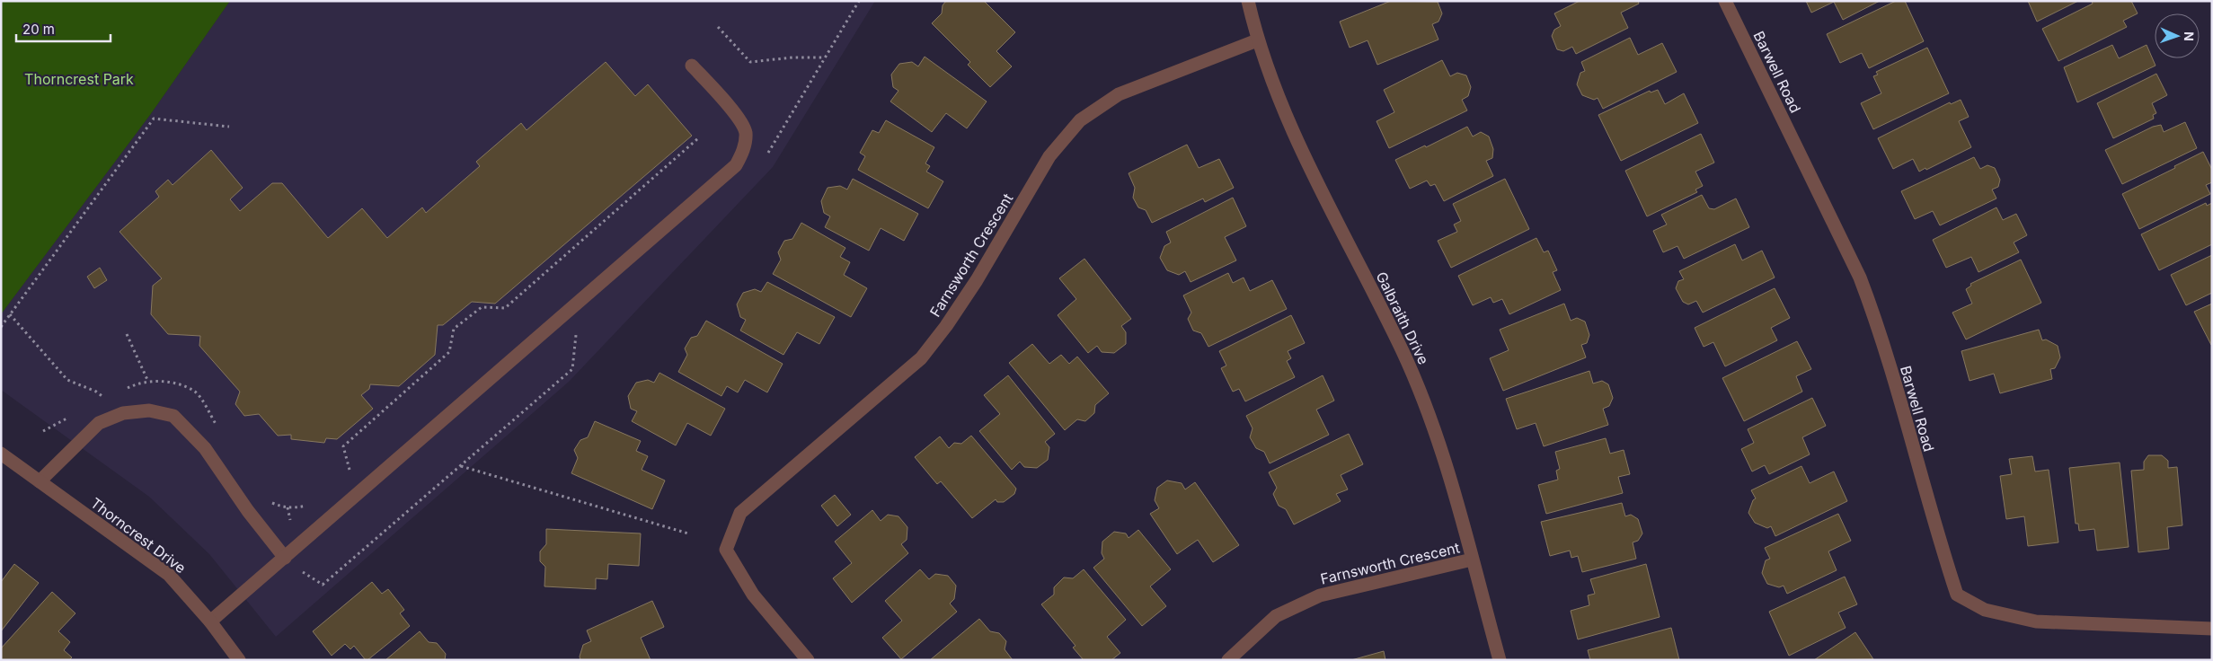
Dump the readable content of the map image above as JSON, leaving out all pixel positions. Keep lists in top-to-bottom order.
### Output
{
  "streets": {
    "street": [
      "Barwell Road",
      "Farnsworth Crescent",
      "Galbraith Drive",
      "Thorncrest Drive"
    ]
  },
  "crossings": [
    ["Farnsworth Crescent", "Galbraith Drive"]
  ],
  "parks": ["Thorncrest Park"],
  "scale_bar": "20 m",
  "north": "right"
}
